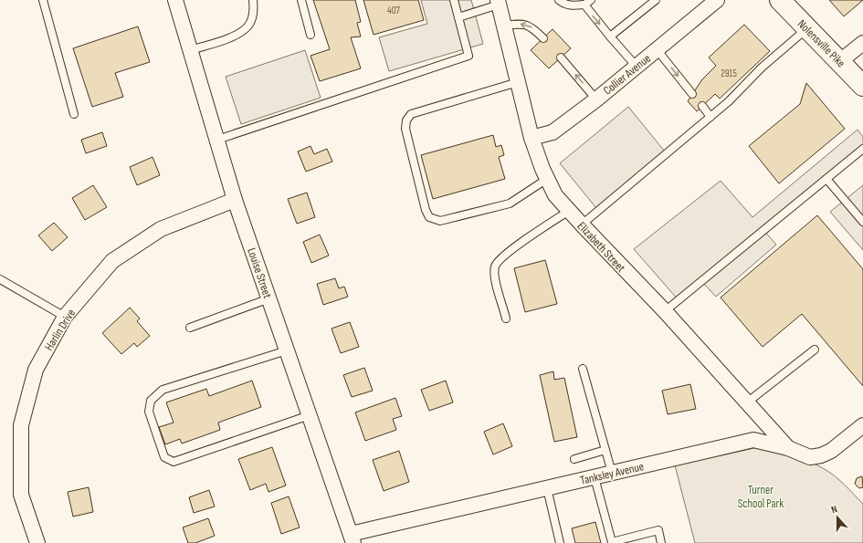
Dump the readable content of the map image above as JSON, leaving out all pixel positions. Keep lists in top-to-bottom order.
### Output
{
  "streets": {
    "main road": ["Nolensville Pike"],
    "street": [
      "Collier Avenue",
      "Elizabeth Street",
      "Louise Street",
      "Harlin Drive",
      "Tanksley Avenue"
    ]
  },
  "crossings": [
    ["Collier Avenue", "Elizabeth Street"],
    ["Elizabeth Street", "Tanksley Avenue"],
    ["Louise Street", "Harlin Drive"],
    ["Louise Street", "Tanksley Avenue"]
  ],
  "parks": ["Turner School Park"],
  "house_numbers": ["407", "2915"],
  "north": "top"
}
